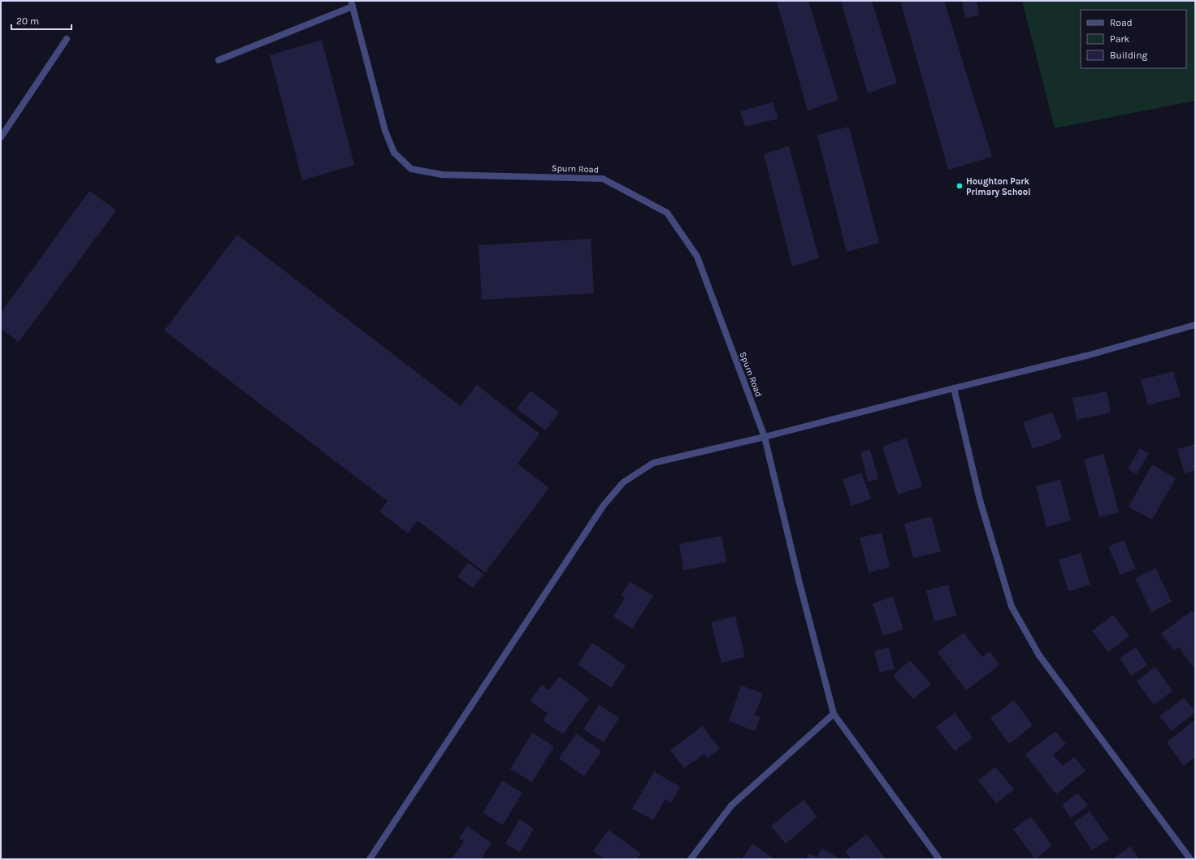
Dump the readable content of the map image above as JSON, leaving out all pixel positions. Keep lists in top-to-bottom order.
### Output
{
  "streets": {
    "street": ["Spurn Road"]
  },
  "places": ["Houghton Park Primary School"],
  "legend": ["Road", "Park", "Building"],
  "scale_bar": "20 m"
}
